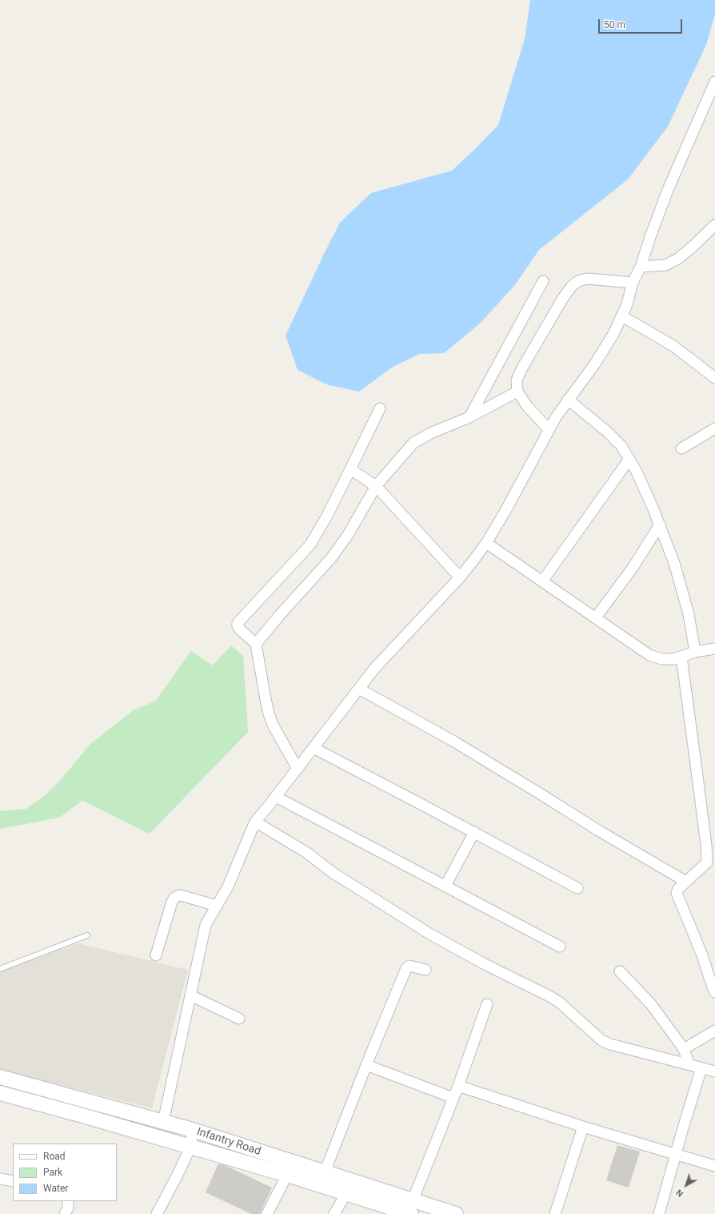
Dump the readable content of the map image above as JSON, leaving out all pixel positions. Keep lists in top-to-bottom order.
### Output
{
  "streets": {
    "street": ["Infantry Road"]
  },
  "legend": ["Road", "Park", "Water"],
  "scale_bar": "50 m",
  "north": "bottom left"
}
